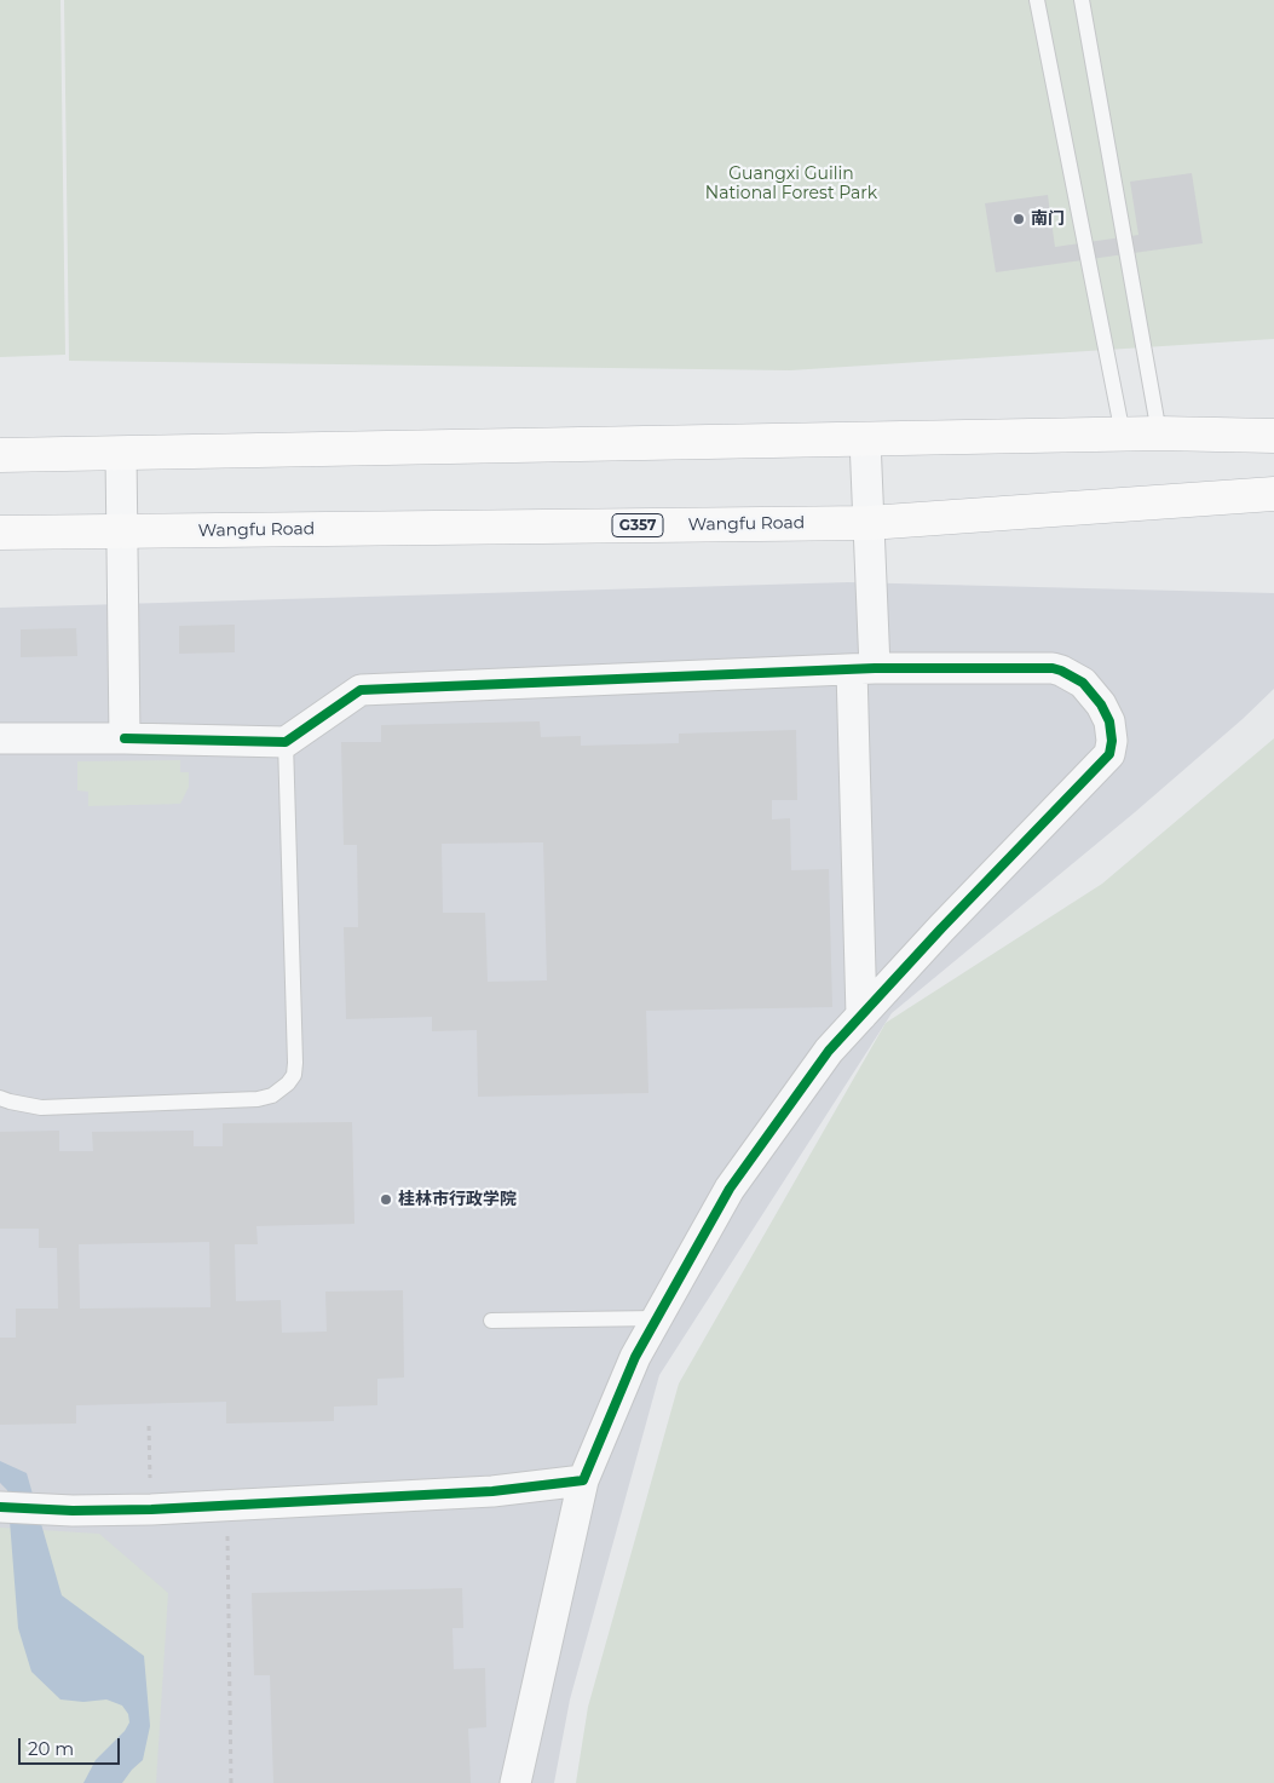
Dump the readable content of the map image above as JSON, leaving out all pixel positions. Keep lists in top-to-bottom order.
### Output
{
  "streets": {
    "highway": ["Wangfu Road", "G357"]
  },
  "parks": ["Guangxi Guilin National Forest Park"],
  "places": ["南门", "桂林市行政学院"],
  "scale_bar": "20 m"
}
